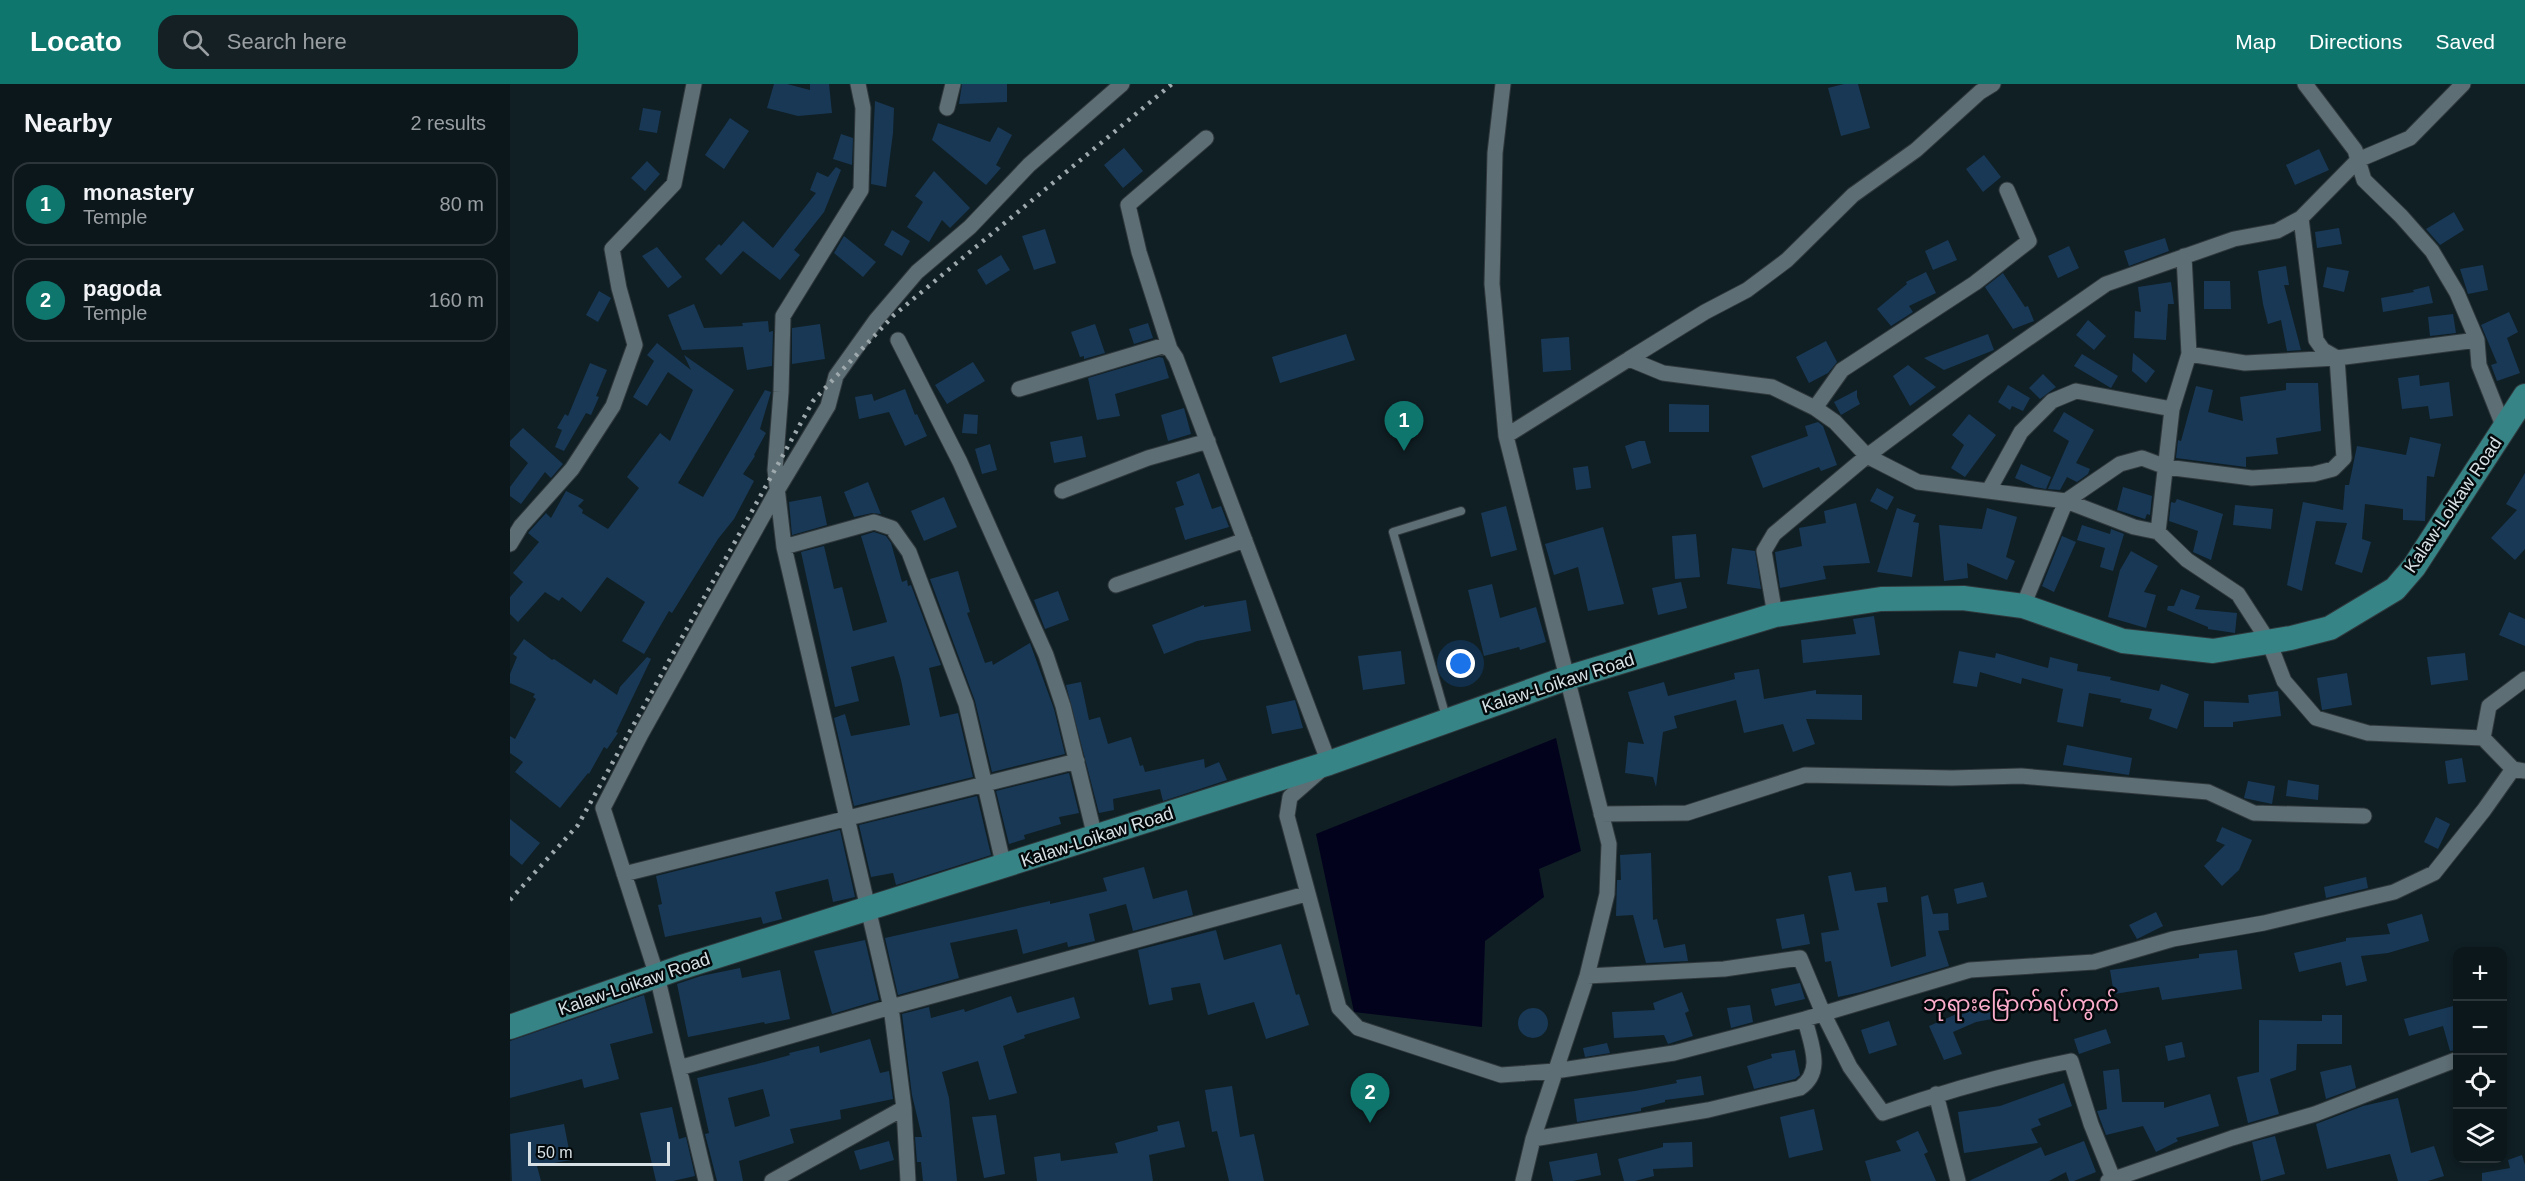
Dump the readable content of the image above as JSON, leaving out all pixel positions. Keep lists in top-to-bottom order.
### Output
{
  "streets": {
    "main road": ["Kalaw-Loikaw Road"]
  },
  "districts": ["ဘုရားမြောက်ရပ်ကွက်"],
  "scale_bar": "50 m",
  "page": {
    "header": "Locato",
    "search": "Search here",
    "nav": ["Map", "Directions", "Saved"],
    "heading": ["Nearby", "2 results"],
    "list": [
      {
        "mark": "1",
        "name": "monastery",
        "note": "Temple",
        "value": "80 m"
      },
      {
        "mark": "2",
        "name": "pagoda",
        "note": "Temple",
        "value": "160 m"
      }
    ],
    "pins": ["1", "2"],
    "map_buttons": ["+", "−"],
    "scale": "50 m"
  }
}
